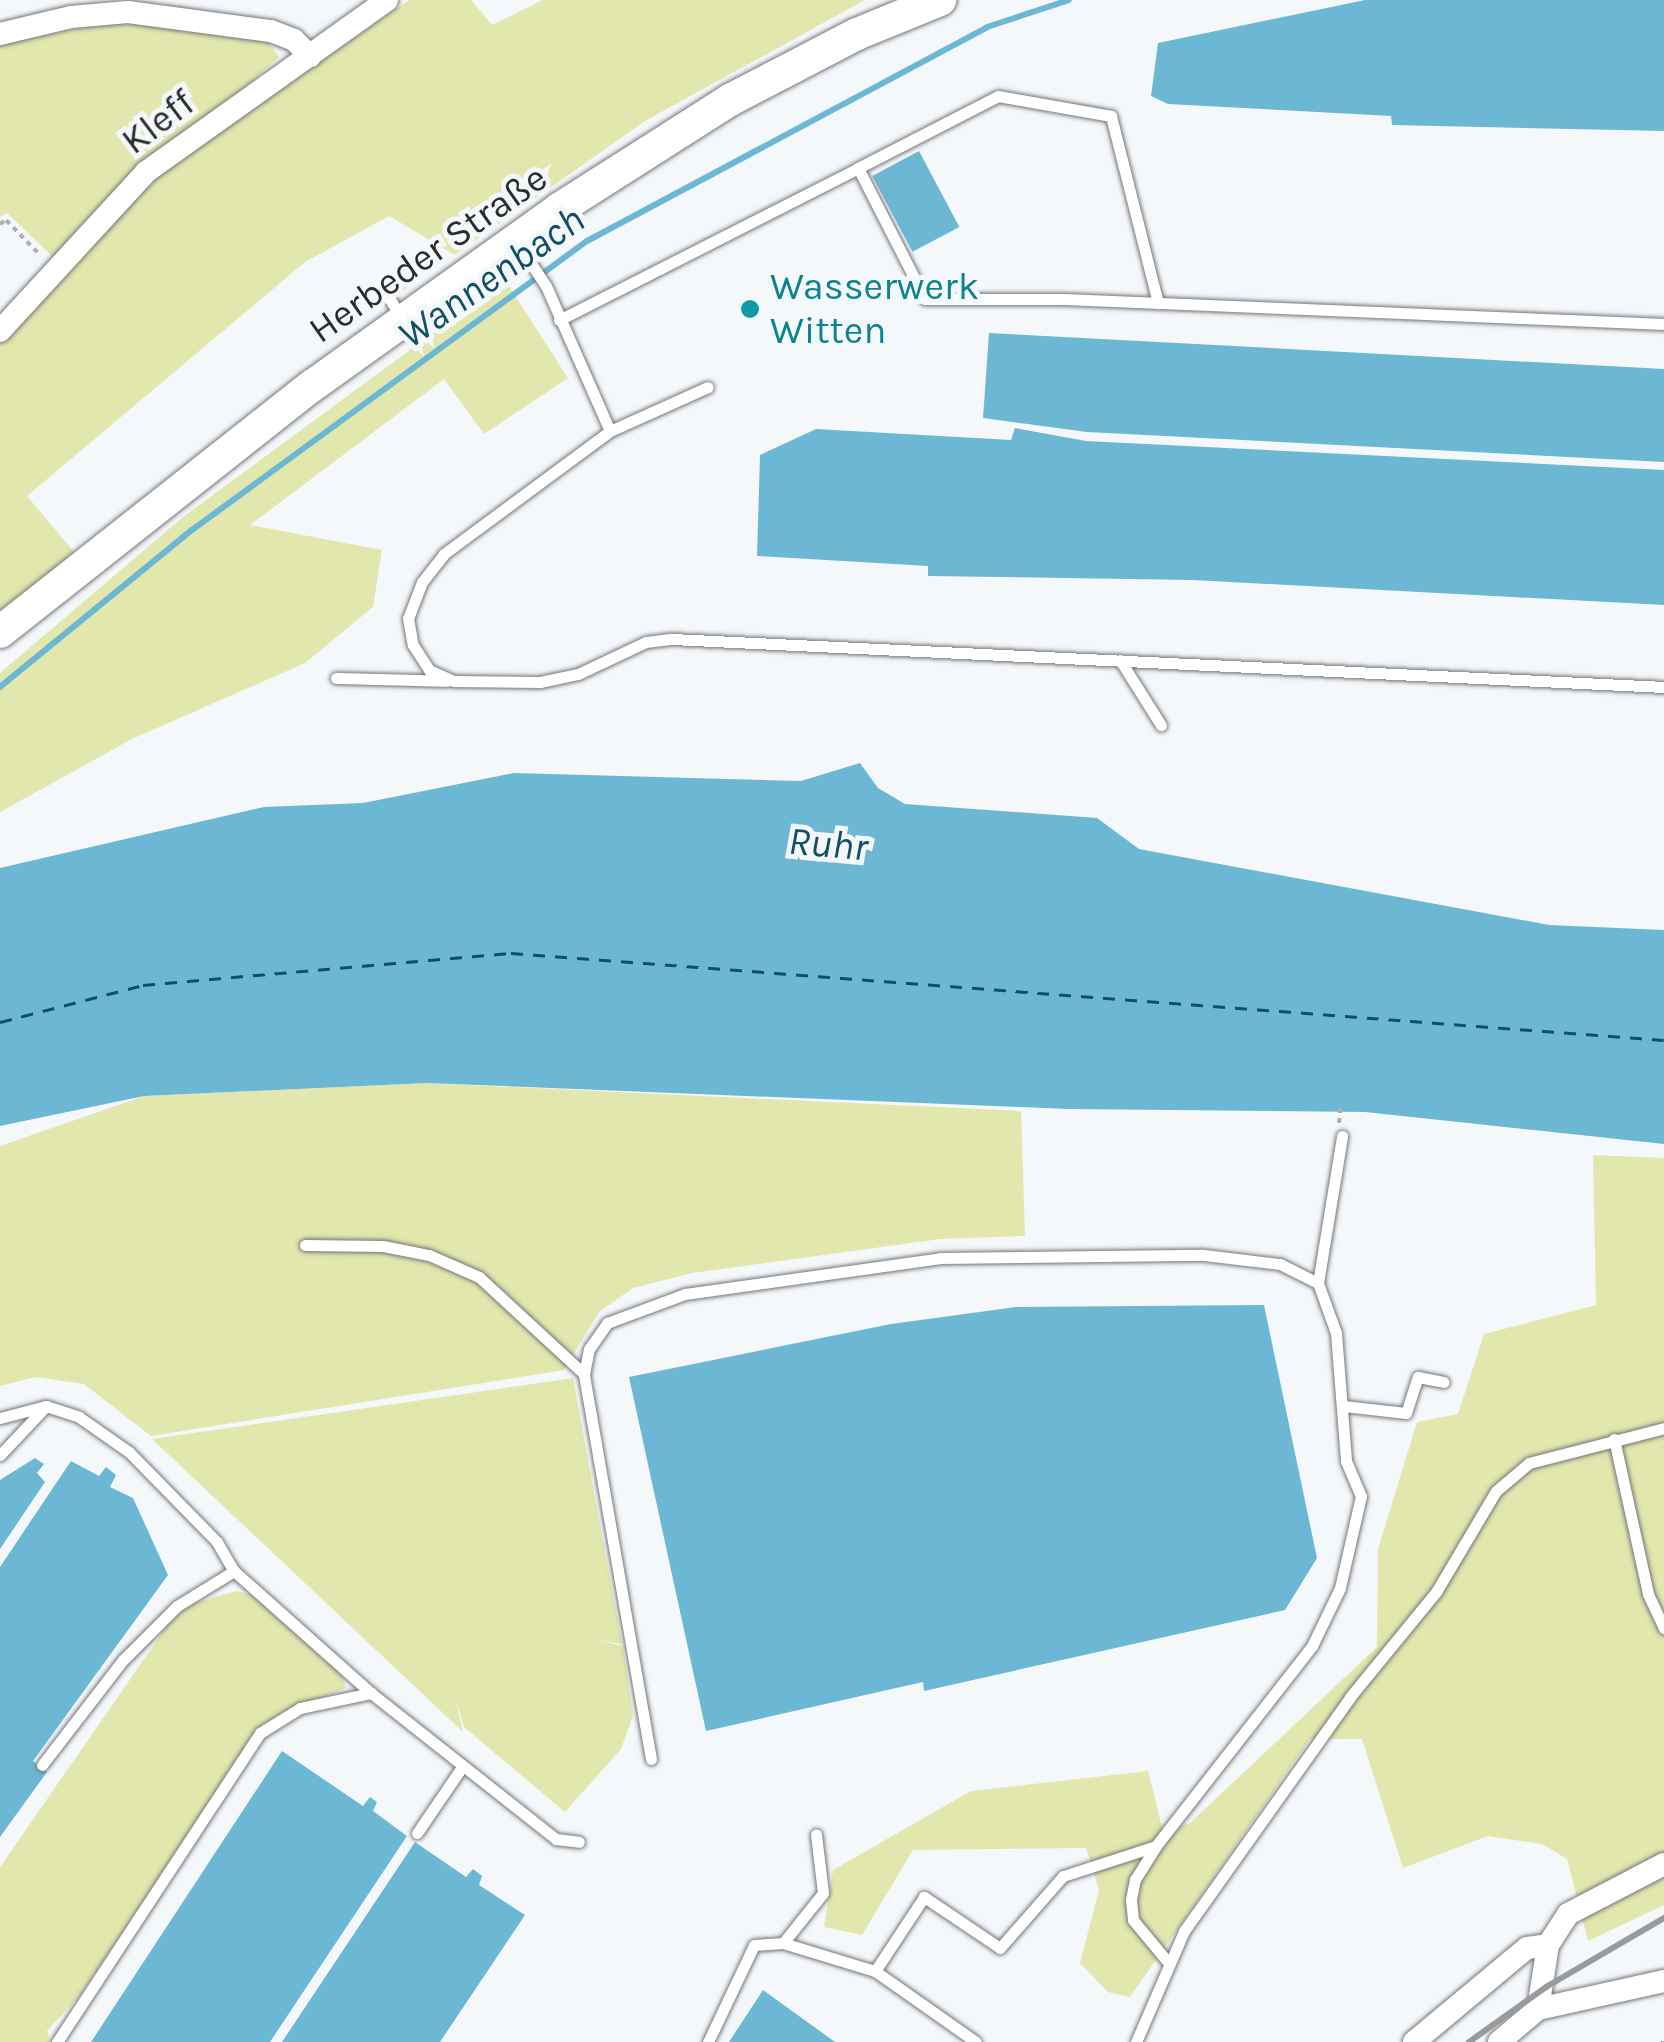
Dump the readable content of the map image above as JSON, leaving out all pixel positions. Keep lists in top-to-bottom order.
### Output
{
  "streets": {
    "main road": ["Herbeder Straße"],
    "street": ["Kleff"]
  },
  "water": ["Wannenbach", "Ruhr"],
  "places": ["Wasserwerk Witten"]
}
